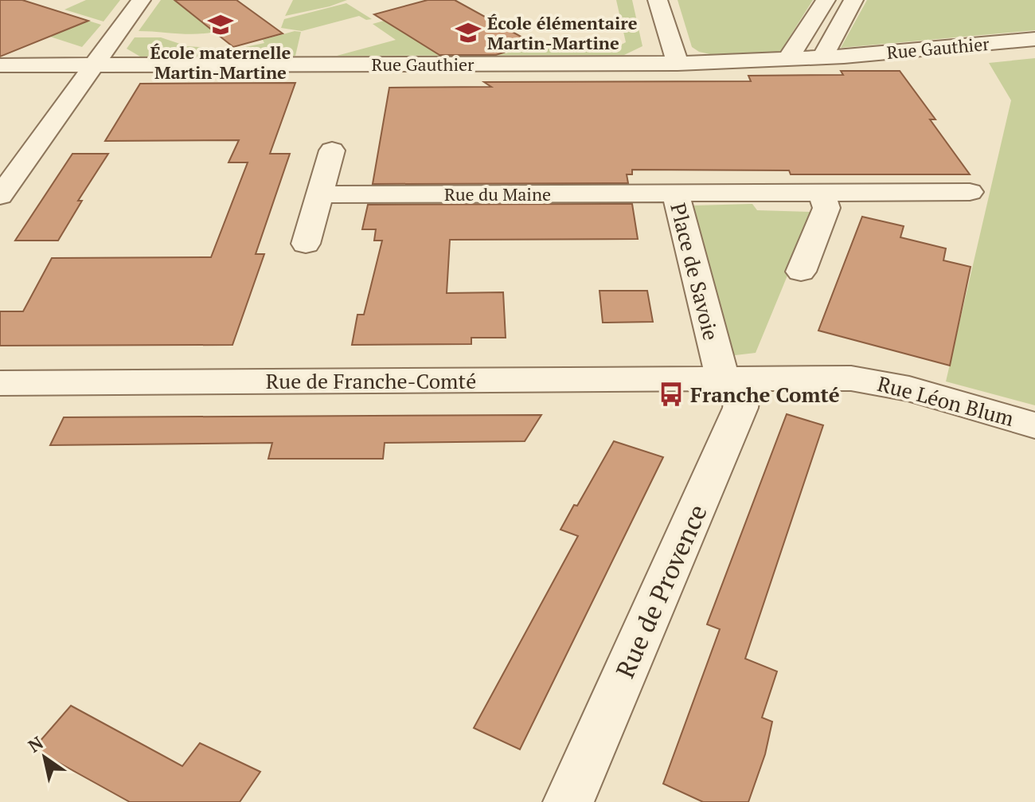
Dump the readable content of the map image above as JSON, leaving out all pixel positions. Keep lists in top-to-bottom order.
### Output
{
  "streets": {
    "street": [
      "Rue Gauthier",
      "Rue du Maine",
      "Place de Savoie",
      "Rue de Franche-Comté",
      "Rue Léon Blum",
      "Rue de Provence"
    ]
  },
  "crossings": [
    ["Rue du Maine", "Place de Savoie"],
    ["Place de Savoie", "Rue de Franche-Comté"],
    ["Place de Savoie", "Rue Léon Blum"],
    ["Place de Savoie", "Rue de Provence"],
    ["Rue de Franche-Comté", "Rue Léon Blum"],
    ["Rue de Franche-Comté", "Rue de Provence"],
    ["Rue Léon Blum", "Rue de Provence"]
  ],
  "places": {
    "school or university": ["École maternelle Martin-Martine", "École élémentaire Martin-Martine"],
    "bus stop": ["Franche Comté"]
  },
  "north": "top left"
}
